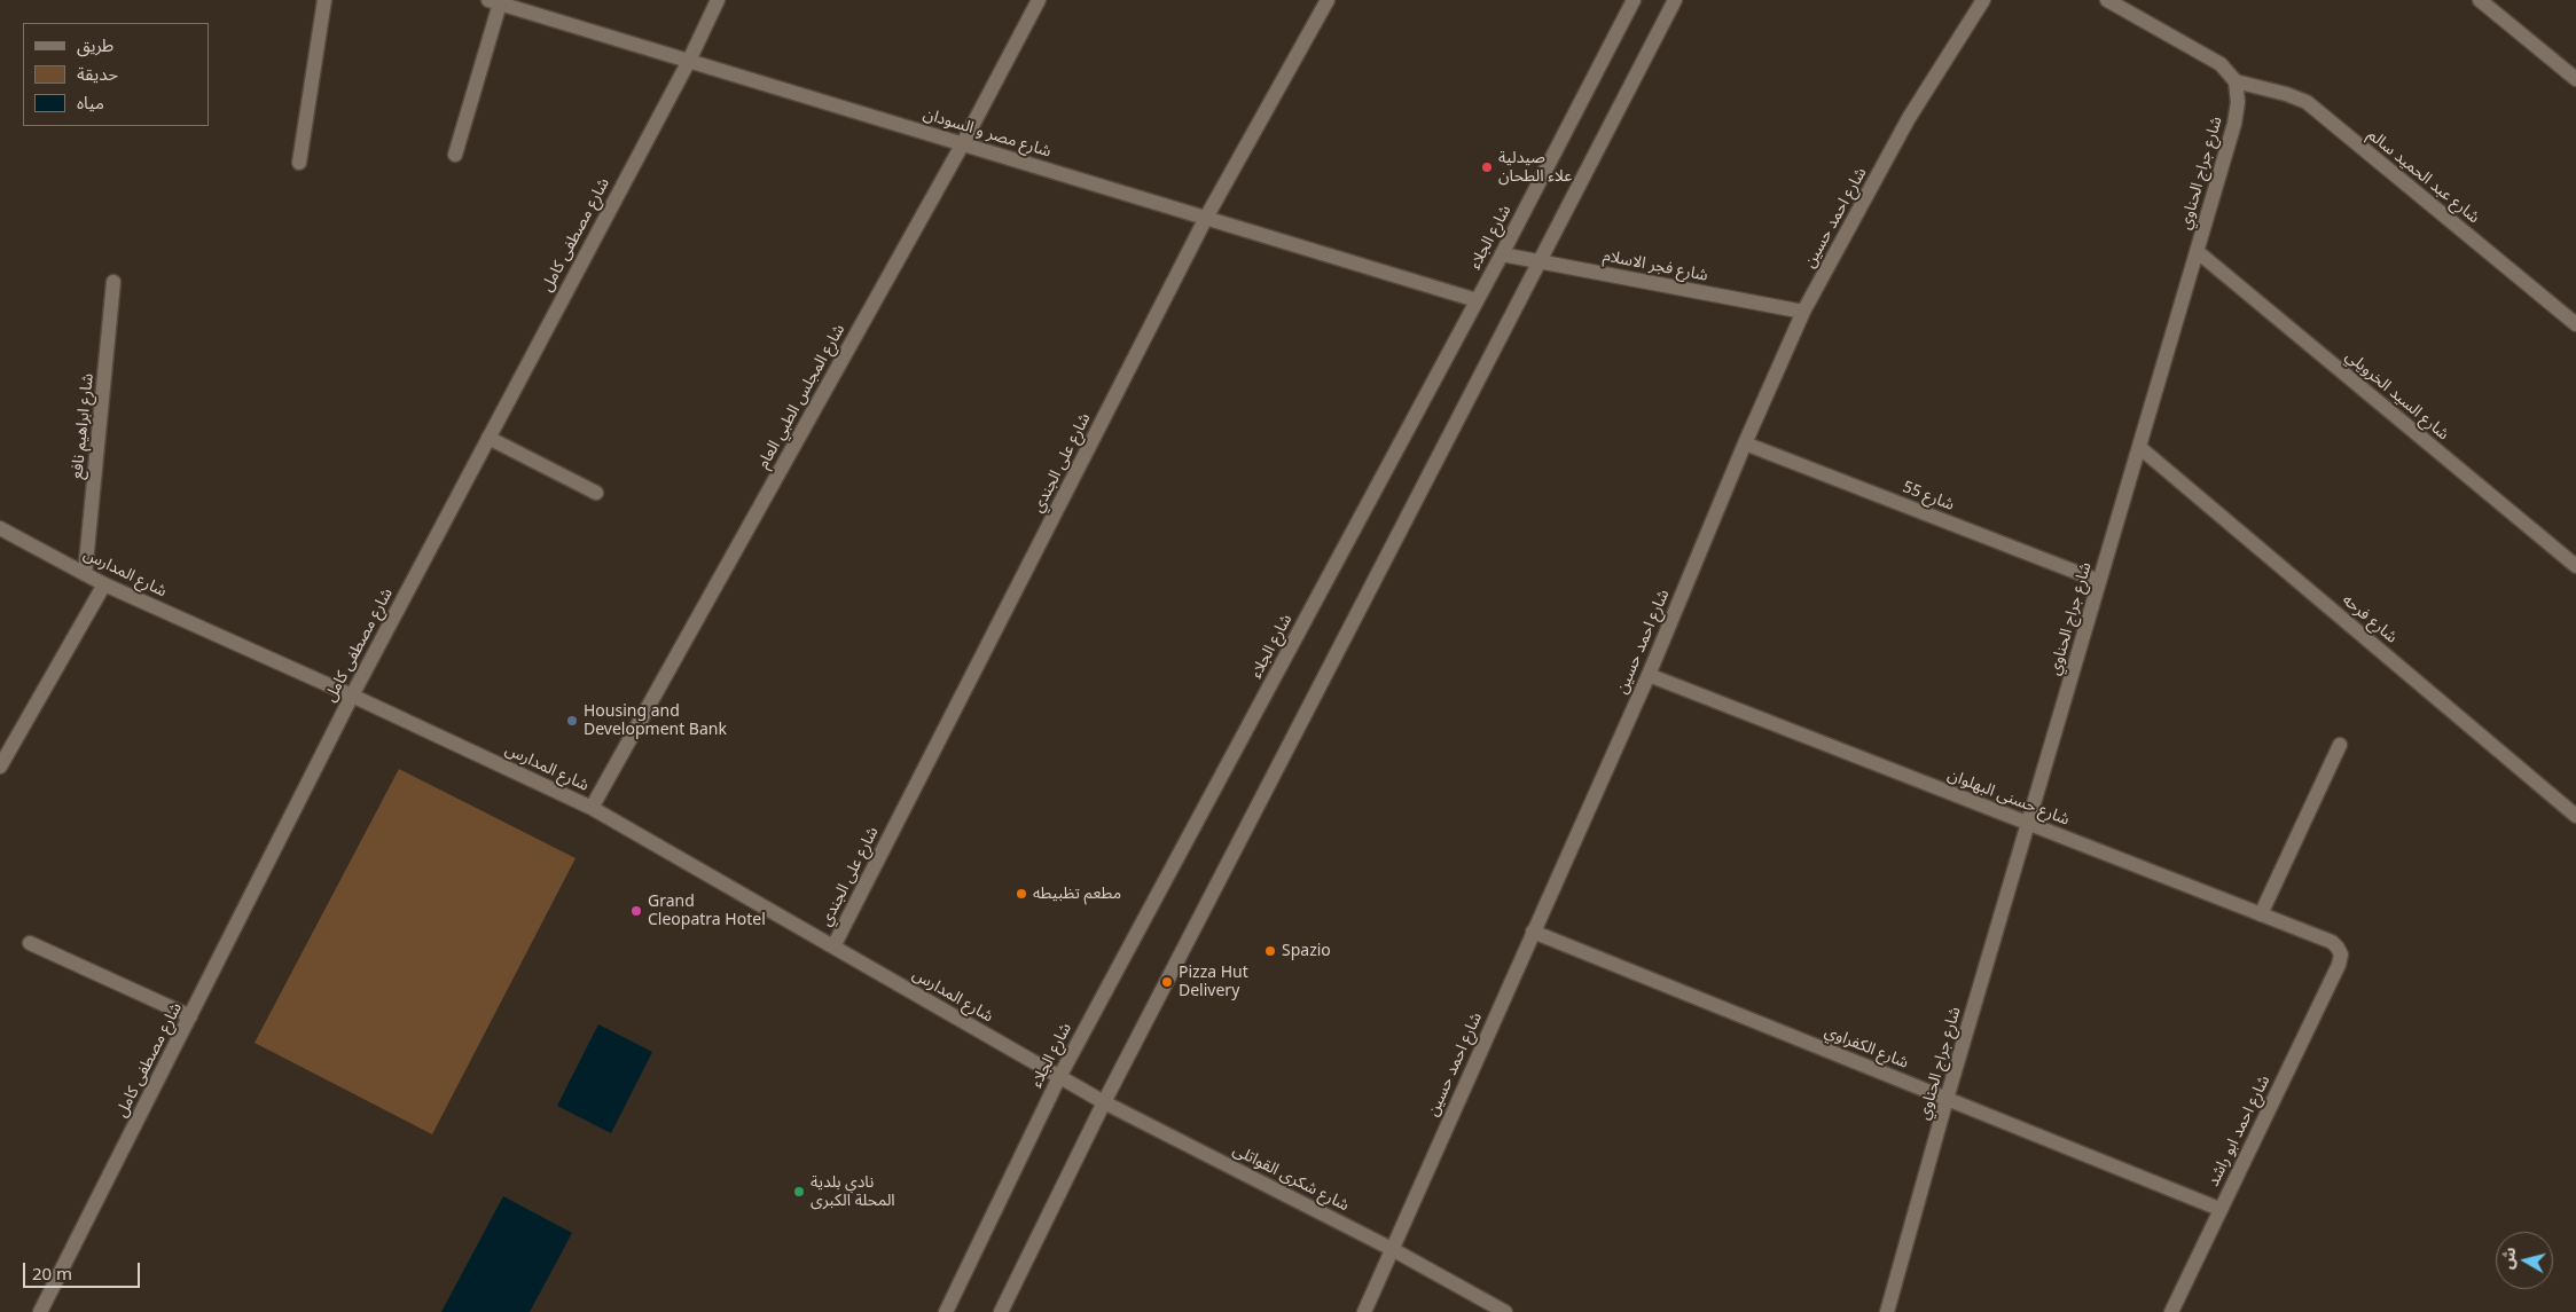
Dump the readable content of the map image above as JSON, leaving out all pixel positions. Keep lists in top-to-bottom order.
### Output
{
  "streets": {
    "street": [
      "شارع مصر و السودان",
      "شارع جراج الحناوي",
      "شارع عبد الحميد سالم",
      "شارع احمد حسين",
      "شارع مصطفى كامل",
      "شارع الجلاء",
      "شارع فجر الاسلام",
      "شارع السيد الخرويلي",
      "شارع المجلس الطبي العام",
      "شارع ابراهيم نافع",
      "شارع على الجندي",
      "شارع 55",
      "شارع المدارس",
      "شارع فرحه",
      "شارع حسنى البهلوان",
      "شارع الكفراوي",
      "شارع احمد ابو راشد",
      "شارع شكرى القواتلى"
    ]
  },
  "crossings": [
    ["شارع مصر و السودان", "شارع مصطفى كامل"],
    ["شارع مصر و السودان", "شارع الجلاء"],
    ["شارع مصر و السودان", "شارع المجلس الطبي العام"],
    ["شارع مصر و السودان", "شارع على الجندي"],
    ["شارع جراج الحناوي", "شارع عبد الحميد سالم"],
    ["شارع جراج الحناوي", "شارع السيد الخرويلي"],
    ["شارع جراج الحناوي", "شارع 55"],
    ["شارع جراج الحناوي", "شارع فرحه"],
    ["شارع جراج الحناوي", "شارع حسنى البهلوان"],
    ["شارع جراج الحناوي", "شارع الكفراوي"],
    ["شارع احمد حسين", "شارع فجر الاسلام"],
    ["شارع احمد حسين", "شارع 55"],
    ["شارع احمد حسين", "شارع حسنى البهلوان"],
    ["شارع احمد حسين", "شارع الكفراوي"],
    ["شارع احمد حسين", "شارع شكرى القواتلى"],
    ["شارع مصطفى كامل", "شارع المدارس"],
    ["شارع الجلاء", "شارع فجر الاسلام"],
    ["شارع الجلاء", "شارع المدارس"],
    ["شارع الجلاء", "شارع شكرى القواتلى"],
    ["شارع المجلس الطبي العام", "شارع المدارس"],
    ["شارع ابراهيم نافع", "شارع المدارس"],
    ["شارع على الجندي", "شارع المدارس"],
    ["شارع المدارس", "شارع شكرى القواتلى"],
    ["شارع حسنى البهلوان", "شارع احمد ابو راشد"],
    ["شارع الكفراوي", "شارع احمد ابو راشد"]
  ],
  "places": [
    "صيدلية علاء الطحان",
    "Housing and Development Bank",
    "مطعم تظبيطه",
    "Grand Cleopatra Hotel",
    "Spazio",
    "Pizza Hut Delivery",
    "نادي بلدية المحلة الكبرى"
  ],
  "legend": ["طريق", "حديقة", "مياه"],
  "scale_bar": "20 m",
  "north": "left"
}
